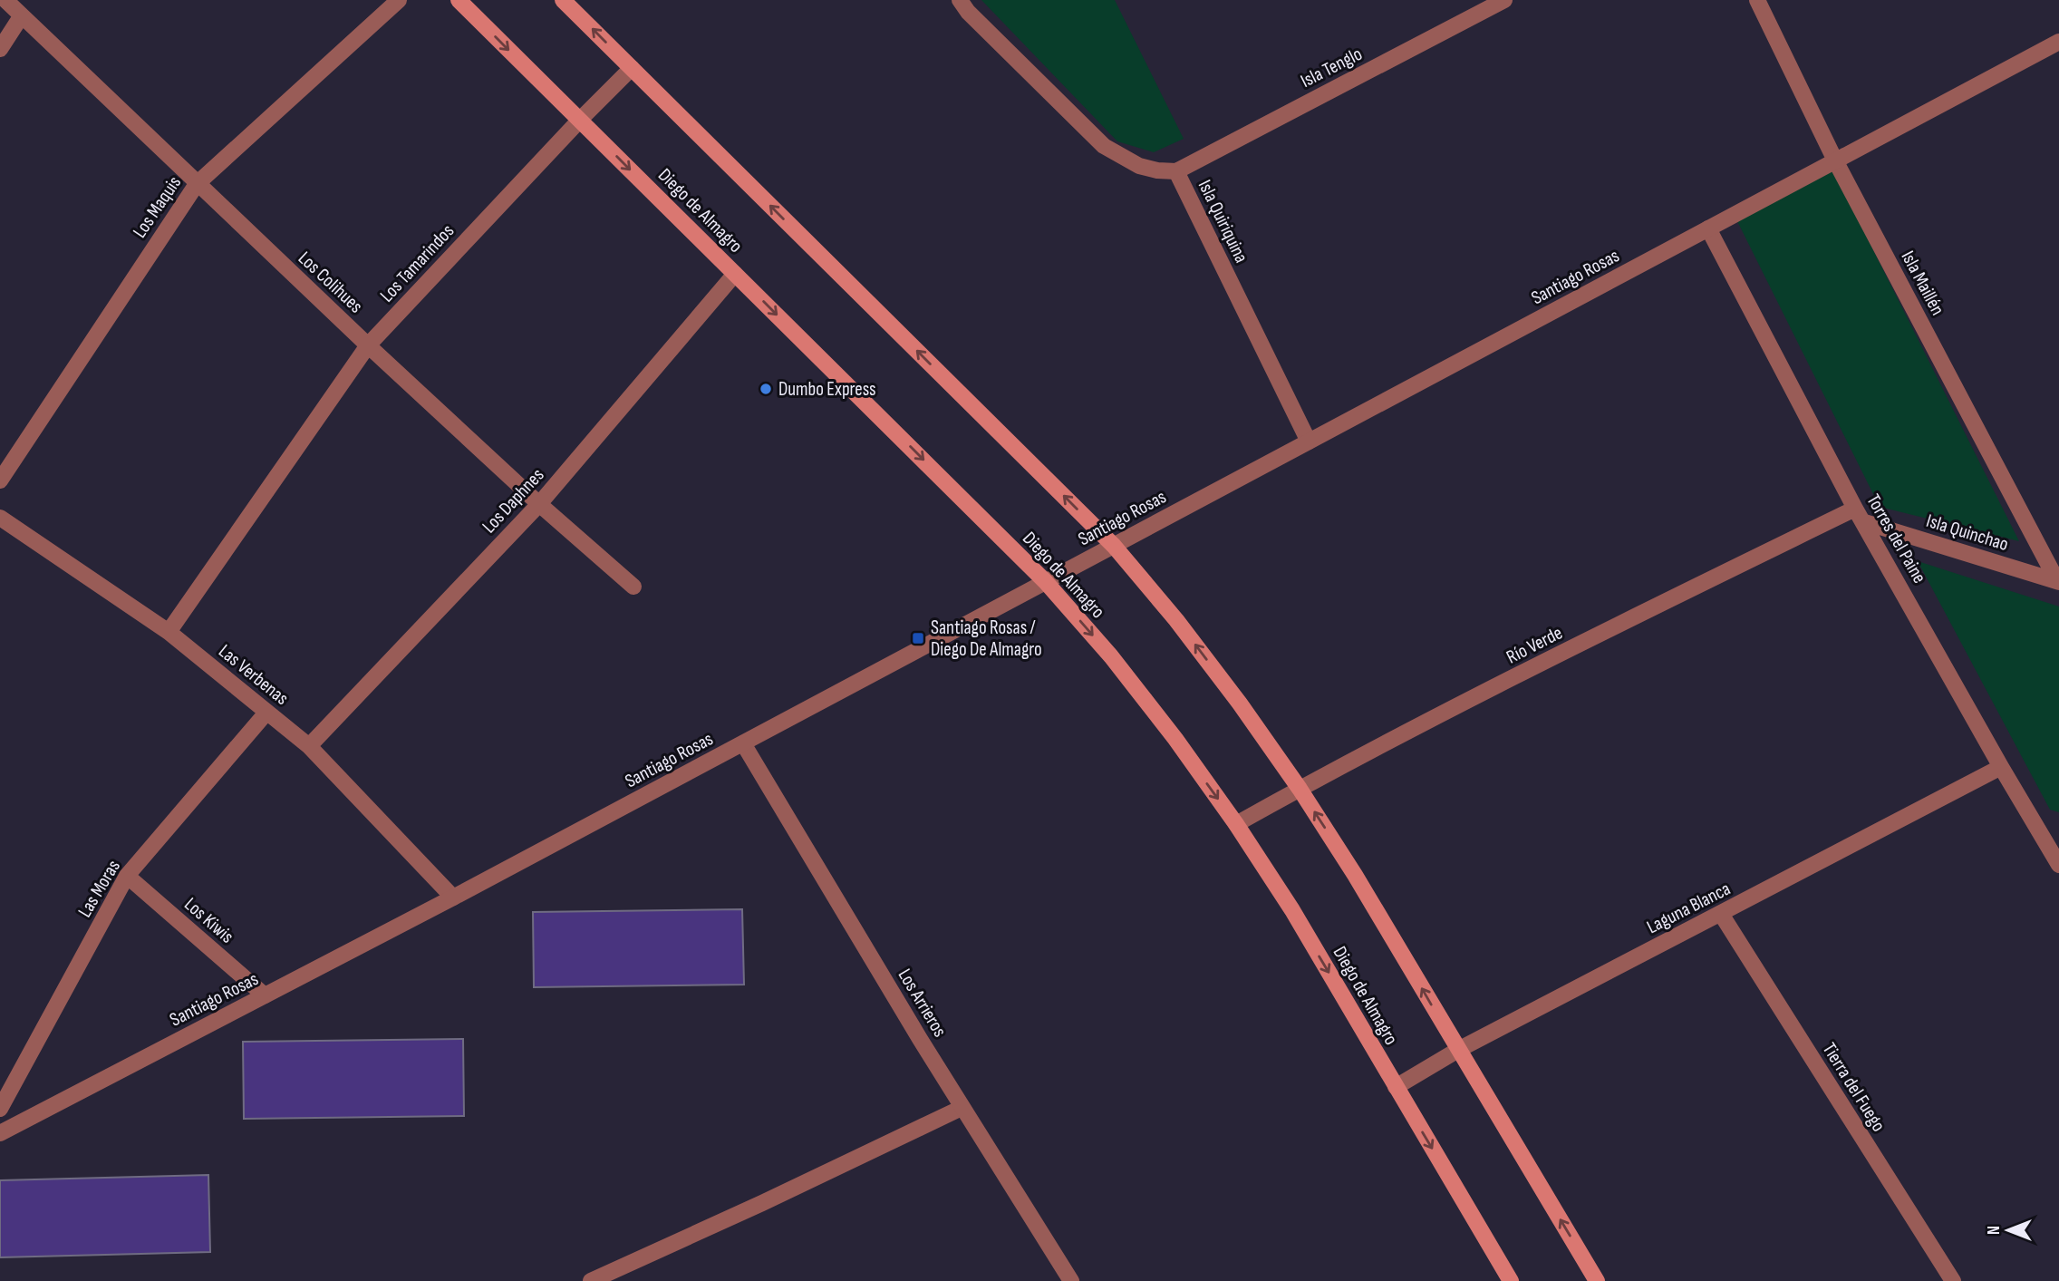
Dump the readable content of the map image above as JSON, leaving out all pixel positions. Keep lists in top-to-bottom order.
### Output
{
  "streets": {
    "main road": ["Diego de Almagro"],
    "street": [
      "Isla Tenglo",
      "Los Maquis",
      "Isla Quiriquina",
      "Los Tamarindos",
      "Santiago Rosas",
      "Los Colihues",
      "Isla Maillén",
      "Los Daphnes",
      "Isla Quinchao",
      "Torres del Paine",
      "Río Verde",
      "Las Verbenas",
      "Las Moras",
      "Laguna Blanca",
      "Los Kiwis",
      "Los Arrieros",
      "Tierra del Fuego"
    ]
  },
  "crossings": [
    ["Isla Tenglo", "Isla Quiriquina"],
    ["Los Maquis", "Los Colihues"],
    ["Diego de Almagro", "Los Tamarindos"],
    ["Diego de Almagro", "Santiago Rosas"],
    ["Diego de Almagro", "Los Daphnes"],
    ["Diego de Almagro", "Río Verde"],
    ["Diego de Almagro", "Laguna Blanca"],
    ["Isla Quiriquina", "Santiago Rosas"],
    ["Los Tamarindos", "Los Colihues"],
    ["Los Tamarindos", "Las Verbenas"],
    ["Santiago Rosas", "Isla Maillén"],
    ["Santiago Rosas", "Torres del Paine"],
    ["Santiago Rosas", "Las Verbenas"],
    ["Santiago Rosas", "Los Kiwis"],
    ["Santiago Rosas", "Los Arrieros"],
    ["Los Colihues", "Los Daphnes"],
    ["Isla Maillén", "Isla Quinchao"],
    ["Los Daphnes", "Las Verbenas"],
    ["Isla Quinchao", "Torres del Paine"],
    ["Torres del Paine", "Río Verde"],
    ["Torres del Paine", "Laguna Blanca"],
    ["Las Verbenas", "Las Moras"],
    ["Las Moras", "Los Kiwis"],
    ["Laguna Blanca", "Tierra del Fuego"]
  ],
  "places": {
    "other": ["Dumbo Express"],
    "transit": ["Santiago Rosas / Diego De Almagro"]
  },
  "north": "left"
}
